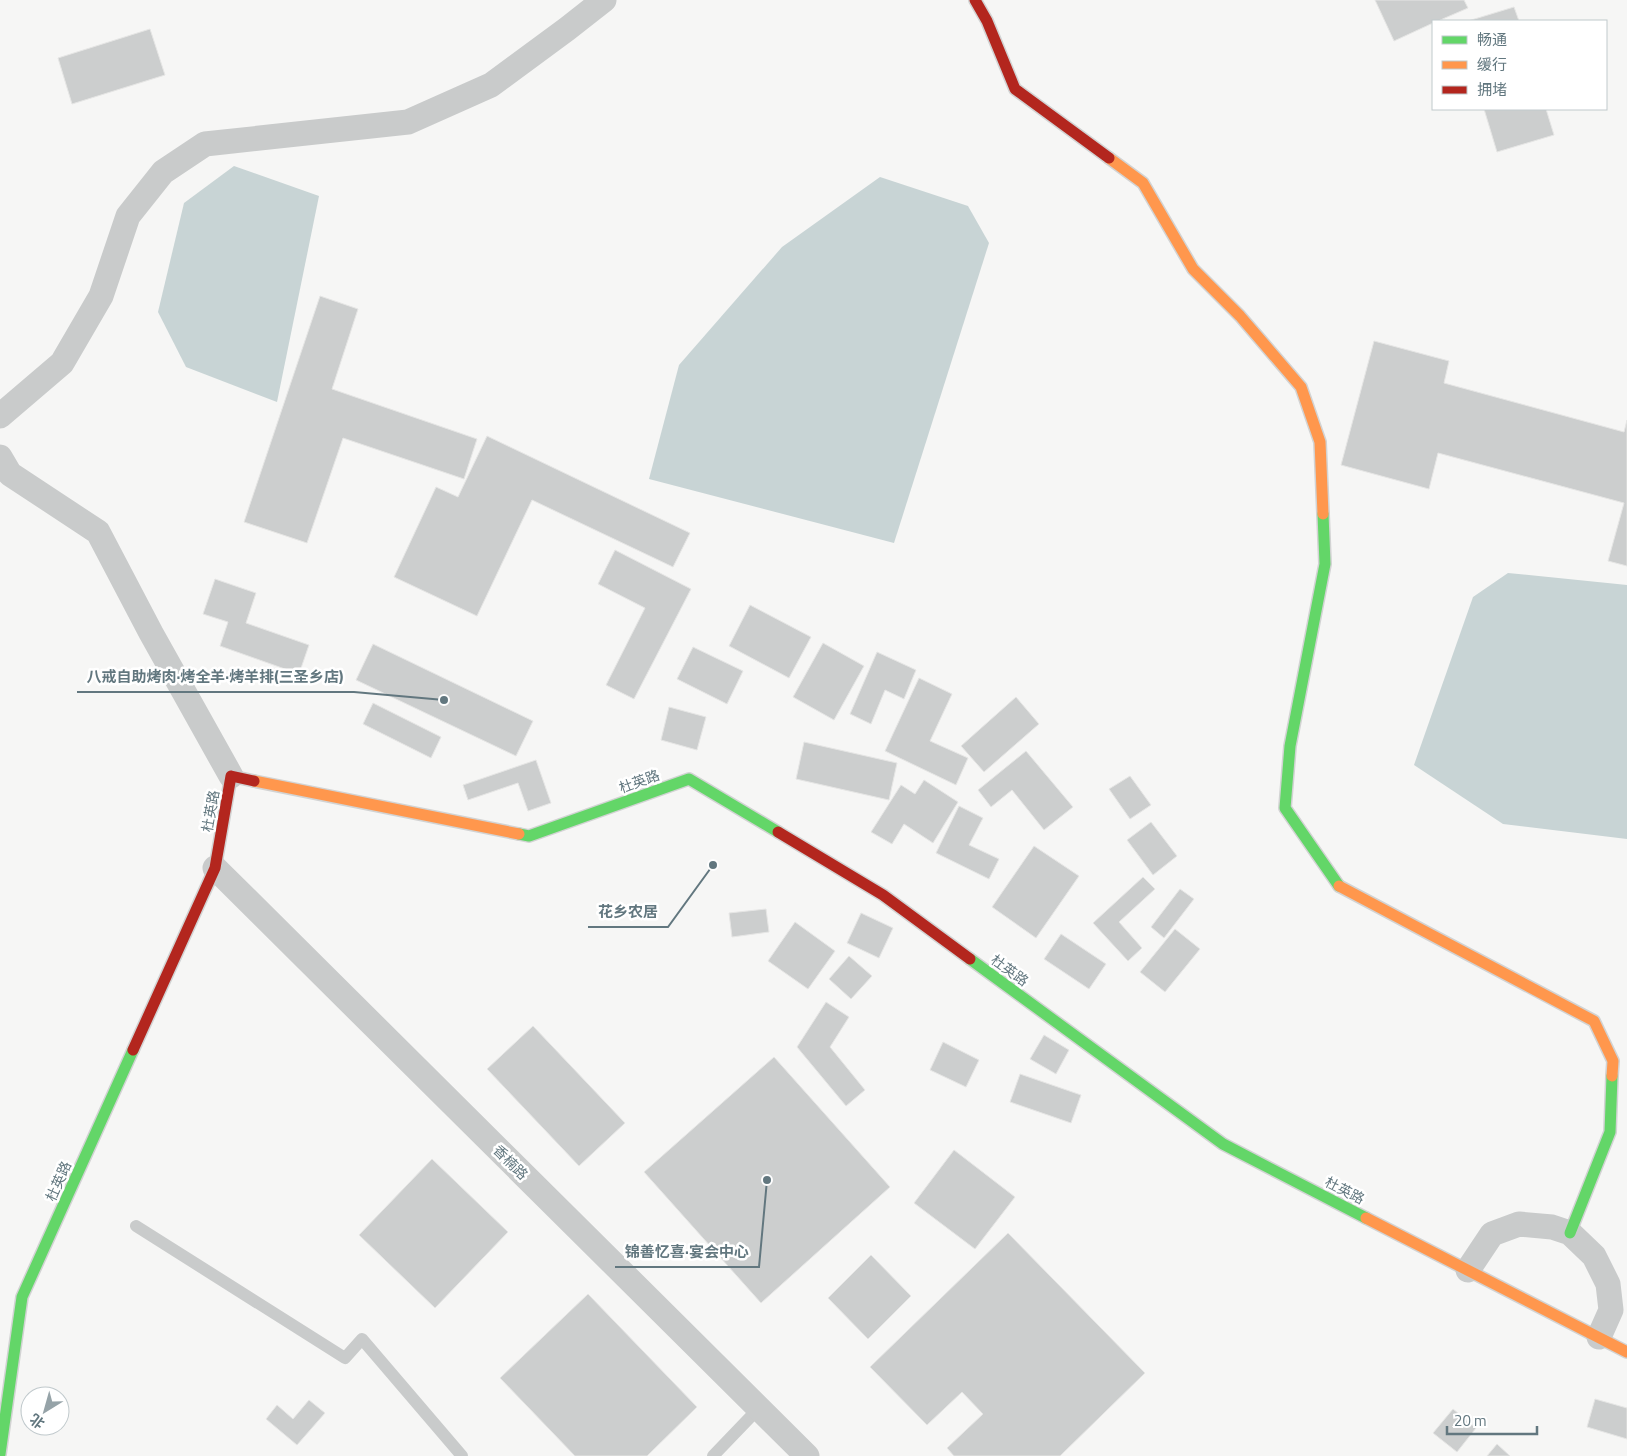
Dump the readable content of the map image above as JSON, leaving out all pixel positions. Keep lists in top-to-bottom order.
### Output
{
  "streets": {
    "street": ["杜英路", "香楠路"]
  },
  "crossings": [
    ["杜英路", "香楠路"]
  ],
  "places": ["八戒自助烤肉·烤全羊·烤羊排(三圣乡店)", "花乡农居", "锦善忆喜·宴会中心"],
  "legend": ["畅通", "缓行", "拥堵"],
  "scale_bar": "20 m",
  "north": "bottom left"
}
